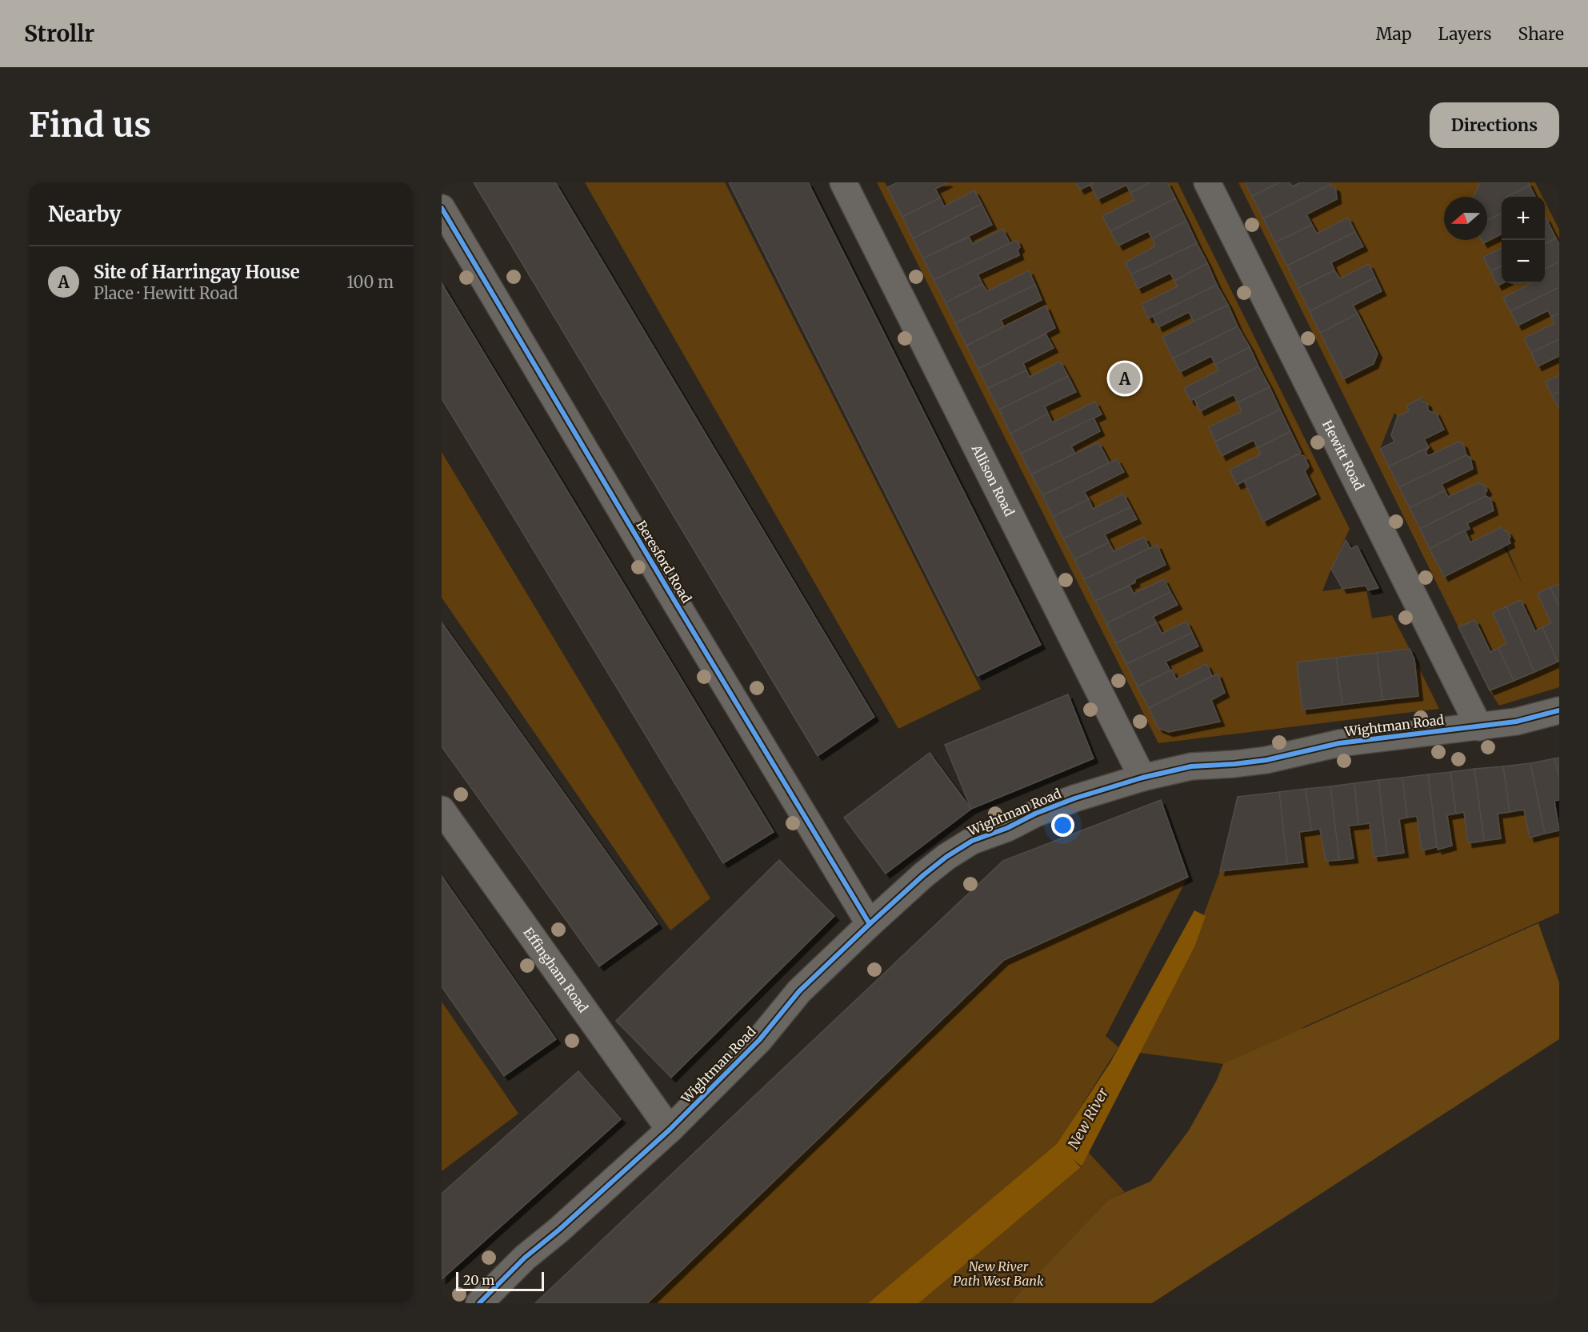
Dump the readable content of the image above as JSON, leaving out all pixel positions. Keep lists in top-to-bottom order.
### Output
{
  "streets": {
    "street": [
      "Hewitt Road",
      "Allison Road",
      "Beresford Road",
      "Wightman Road",
      "Effingham Road"
    ]
  },
  "crossings": [
    ["Hewitt Road", "Wightman Road"],
    ["Allison Road", "Wightman Road"],
    ["Beresford Road", "Wightman Road"],
    ["Wightman Road", "Effingham Road"]
  ],
  "water": ["New River"],
  "parks": ["New River Path West Bank"],
  "scale_bar": "20 m",
  "north": "left",
  "page": {
    "header": "Strollr",
    "nav": ["Map", "Layers", "Share"],
    "buttons": "Directions",
    "title": "Find us",
    "heading": "Nearby",
    "map_buttons": ["+", "−"],
    "list": [
      {
        "mark": "A",
        "name": "Site of Harringay House",
        "note": "Place · Hewitt Road",
        "value": "100 m"
      }
    ],
    "pins": "A",
    "scale": "20 m"
  }
}
